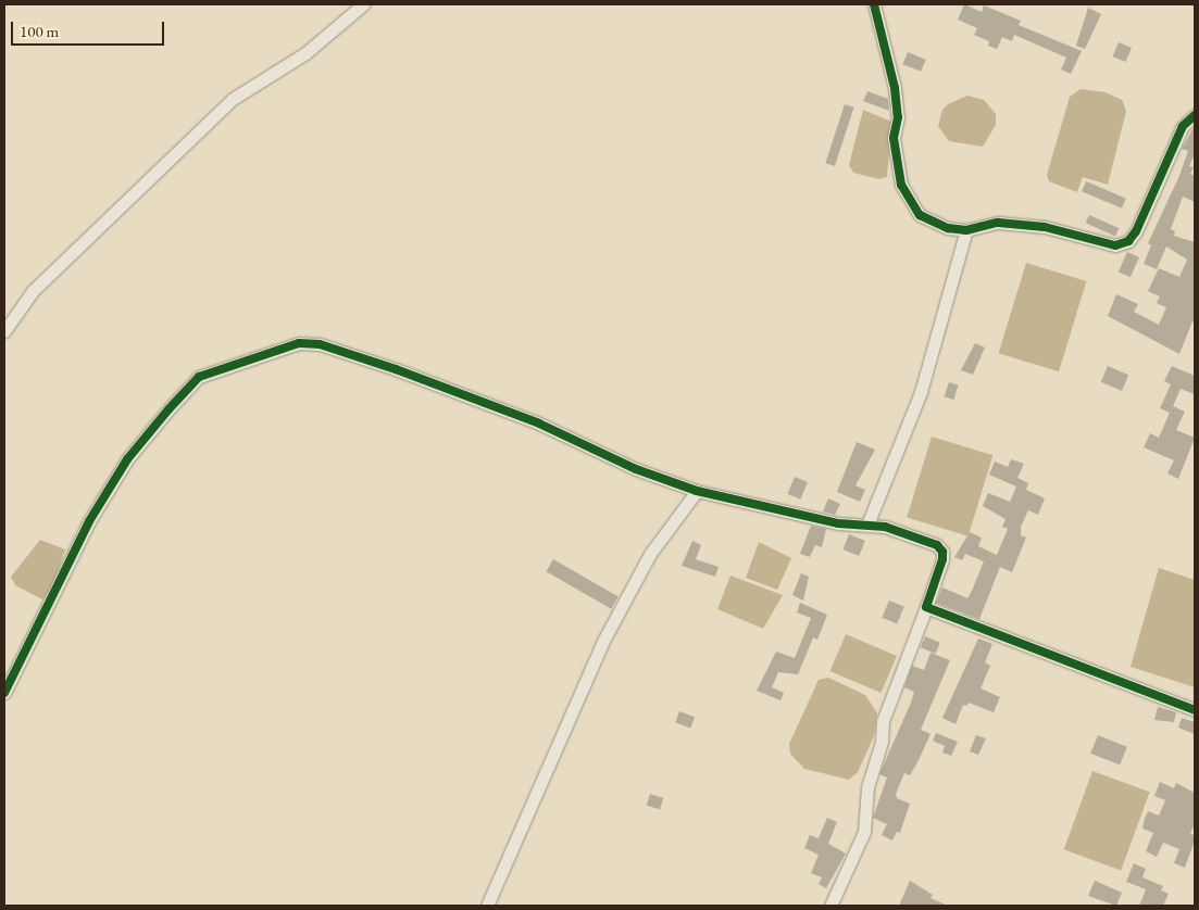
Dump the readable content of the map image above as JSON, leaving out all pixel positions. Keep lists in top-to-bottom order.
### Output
{
  "scale_bar": "100 m"
}
